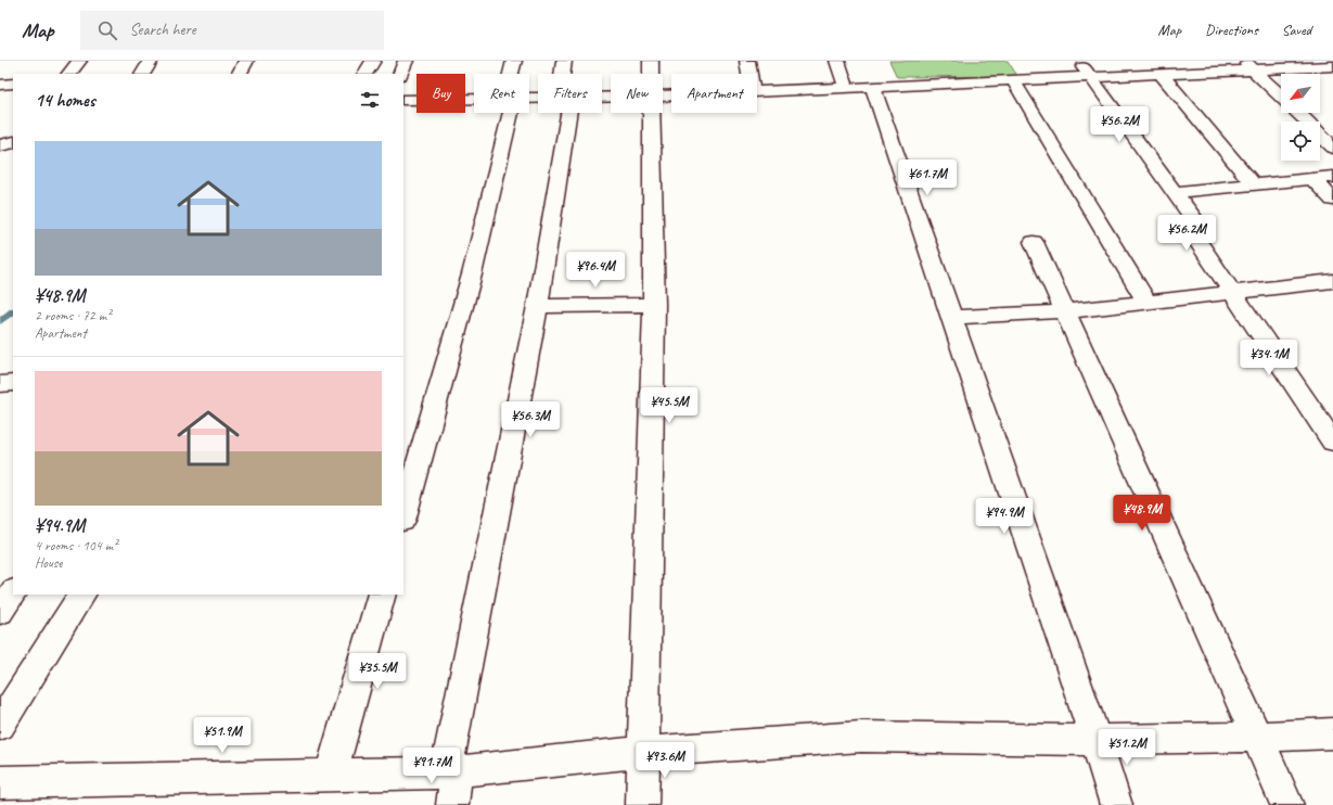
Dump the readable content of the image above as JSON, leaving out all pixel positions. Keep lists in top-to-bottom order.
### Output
{
  "north": "bottom left",
  "page": {
    "header": "Map",
    "search": "Search here",
    "nav": ["Map", "Directions", "Saved"],
    "chip": [
      "Buy",
      "Rent",
      "Filters",
      "New",
      "Apartment"
    ],
    "heading": "14 homes",
    "price": [
      "¥56.2M",
      "¥61.7M",
      "¥56.2M",
      "¥96.4M",
      "¥34.1M",
      "¥45.5M",
      "¥56.3M",
      "¥48.9M",
      "¥94.9M",
      "¥35.5M",
      "¥51.9M",
      "¥51.2M",
      "¥93.6M",
      "¥91.7M"
    ],
    "list": [
      {
        "name": "¥48.9M",
        "note": "2 rooms · 72 m² · Apartment"
      },
      {
        "name": "¥94.9M",
        "note": "4 rooms · 104 m² · House"
      }
    ]
  }
}
